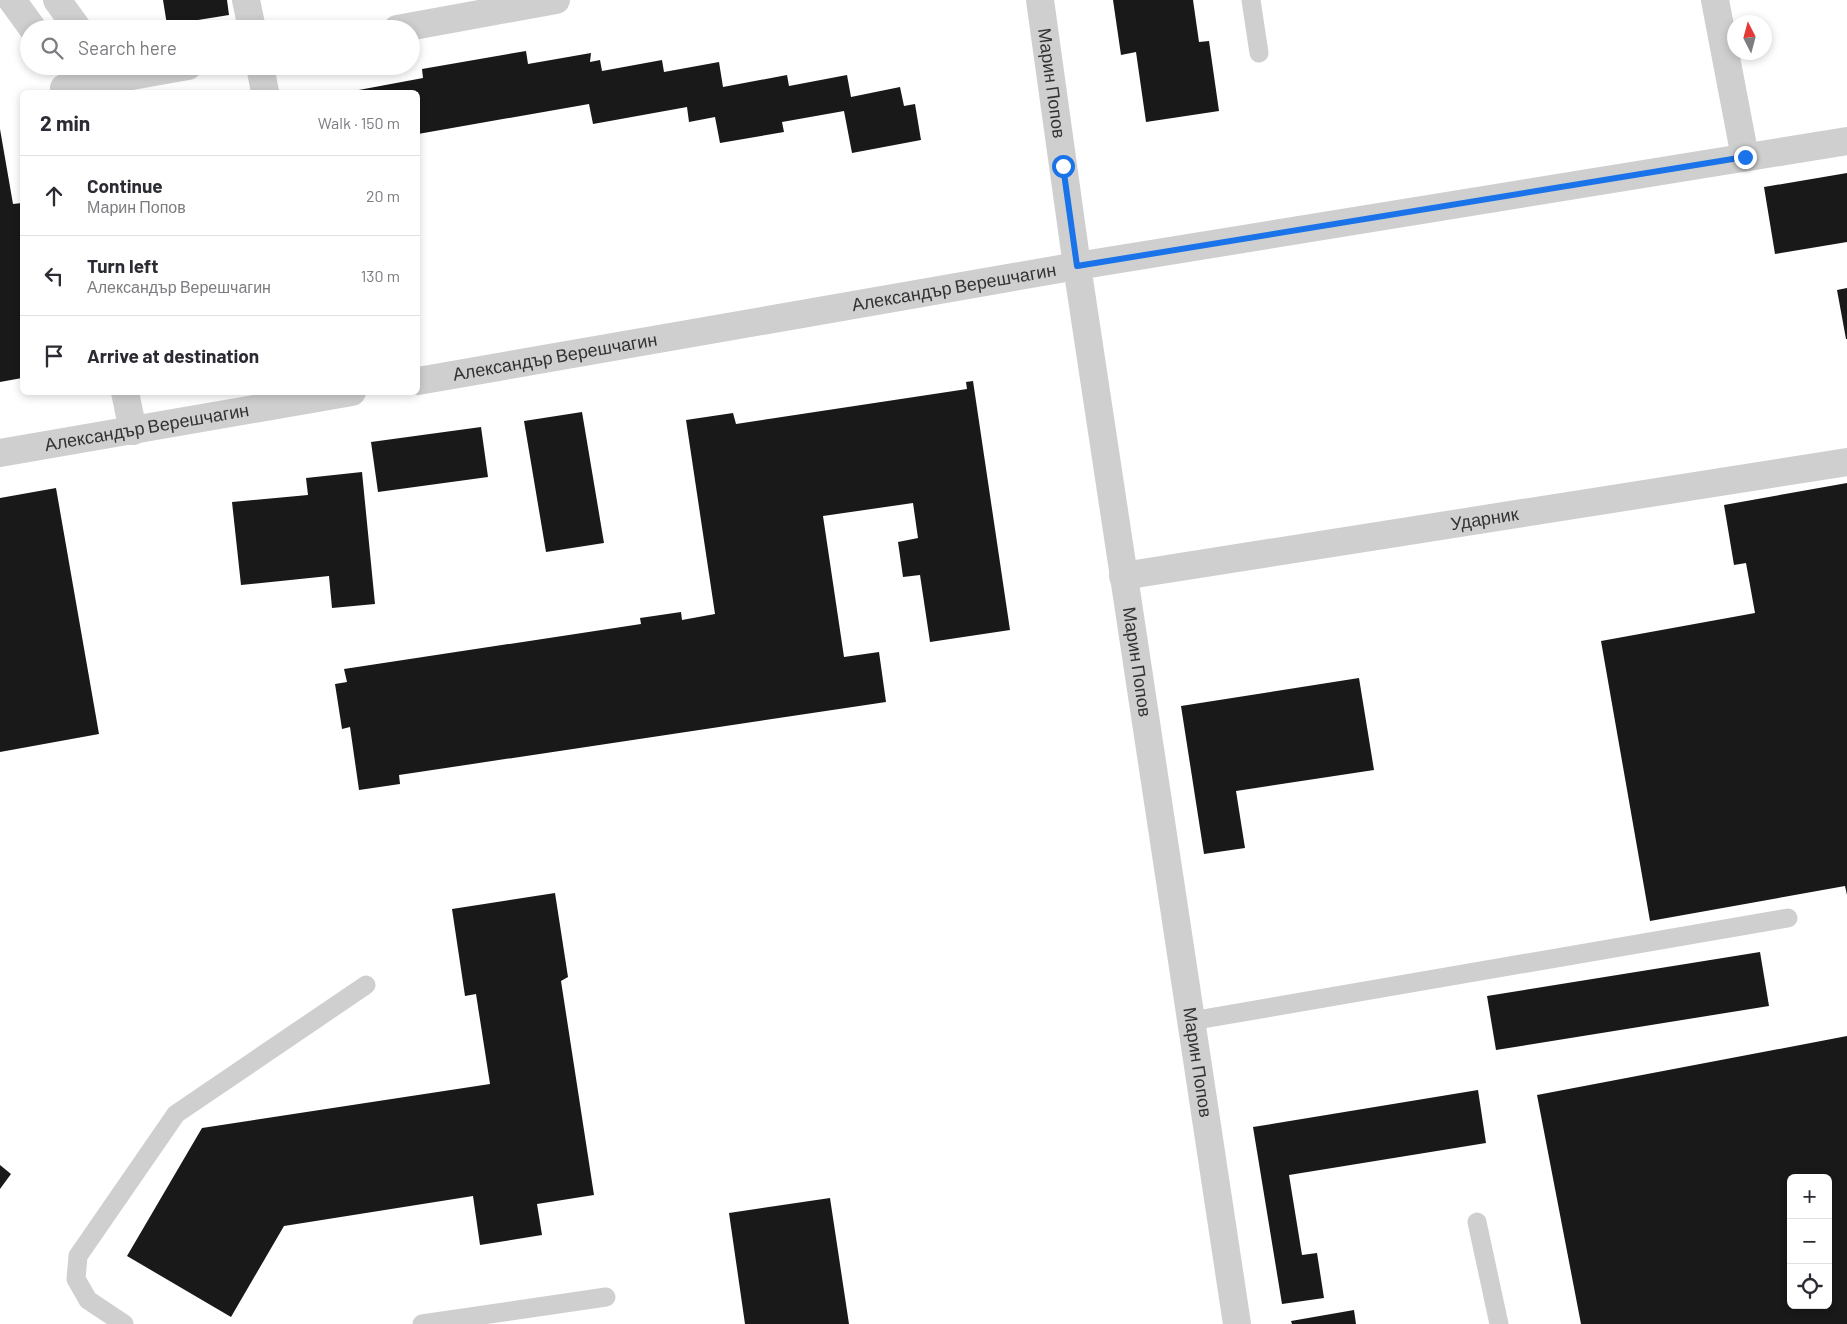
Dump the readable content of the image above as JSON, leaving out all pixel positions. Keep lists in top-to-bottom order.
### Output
{
  "streets": {
    "street": ["Марин Попов", "Александър Верешчагин", "Ударник"]
  },
  "crossings": [
    ["Марин Попов", "Александър Верешчагин"],
    ["Марин Попов", "Ударник"]
  ],
  "north": "top",
  "page": {
    "search": "Search here",
    "heading": ["2 min", "Walk · 150 m"],
    "list": [
      ["Continue", "Марин Попов", "20 m"],
      ["Turn left", "Александър Верешчагин", "130 m"],
      "Arrive at destination"
    ],
    "map_buttons": ["+", "−"]
  }
}
